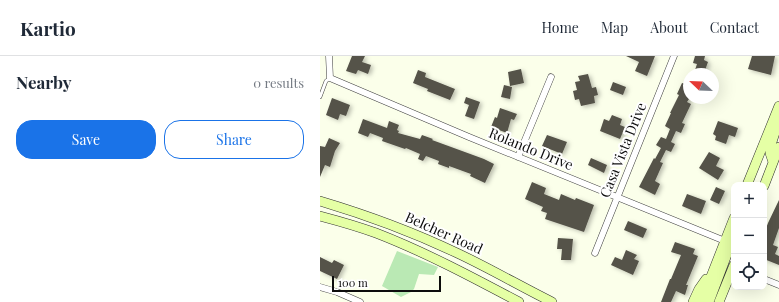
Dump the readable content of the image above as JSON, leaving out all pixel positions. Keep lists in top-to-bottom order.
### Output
{
  "streets": {
    "main road": ["Belcher Road"],
    "street": ["Rolando Drive", "Casa Vista Drive"]
  },
  "crossings": [
    ["Rolando Drive", "Casa Vista Drive"]
  ],
  "scale_bar": "100 m",
  "north": "top left",
  "page": {
    "header": "Kartio",
    "nav": [
      "Home",
      "Map",
      "About",
      "Contact"
    ],
    "heading": ["Nearby", "0 results"],
    "buttons": ["Save", "Share"],
    "map_buttons": ["+", "−"],
    "scale": "100 m"
  }
}
